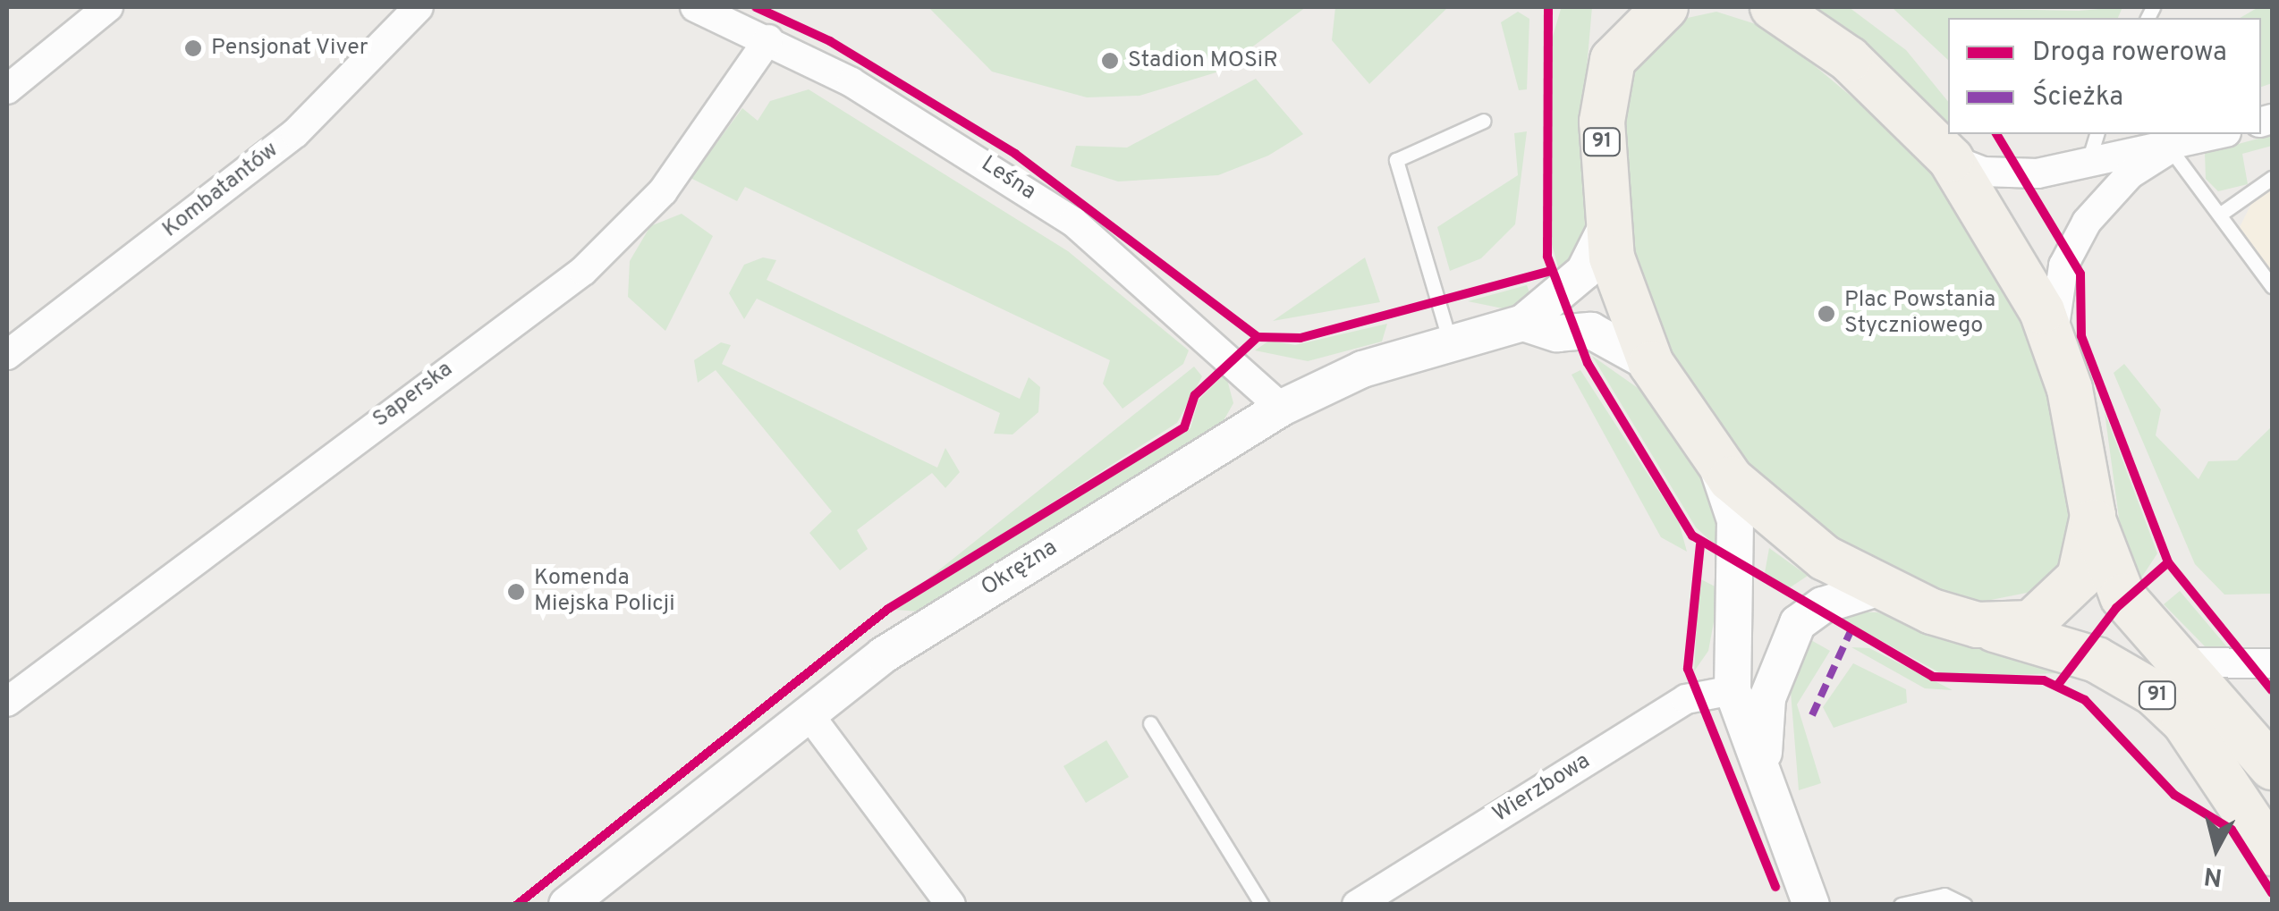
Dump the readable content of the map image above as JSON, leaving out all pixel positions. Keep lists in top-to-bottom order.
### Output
{
  "streets": {
    "main road": ["91"],
    "street": [
      "Leśna",
      "Kombatantów",
      "Saperska",
      "Okrężna",
      "Wierzbowa"
    ]
  },
  "crossings": [
    ["91", "Okrężna"],
    ["Leśna", "Saperska"],
    ["Leśna", "Okrężna"]
  ],
  "places": [
    "Pensjonat Viver",
    "Stadion MOSiR",
    "Plac Powstania Styczniowego",
    "Komenda Miejska Policji"
  ],
  "legend": ["Droga rowerowa", "Ścieżka"],
  "north": "bottom"
}
